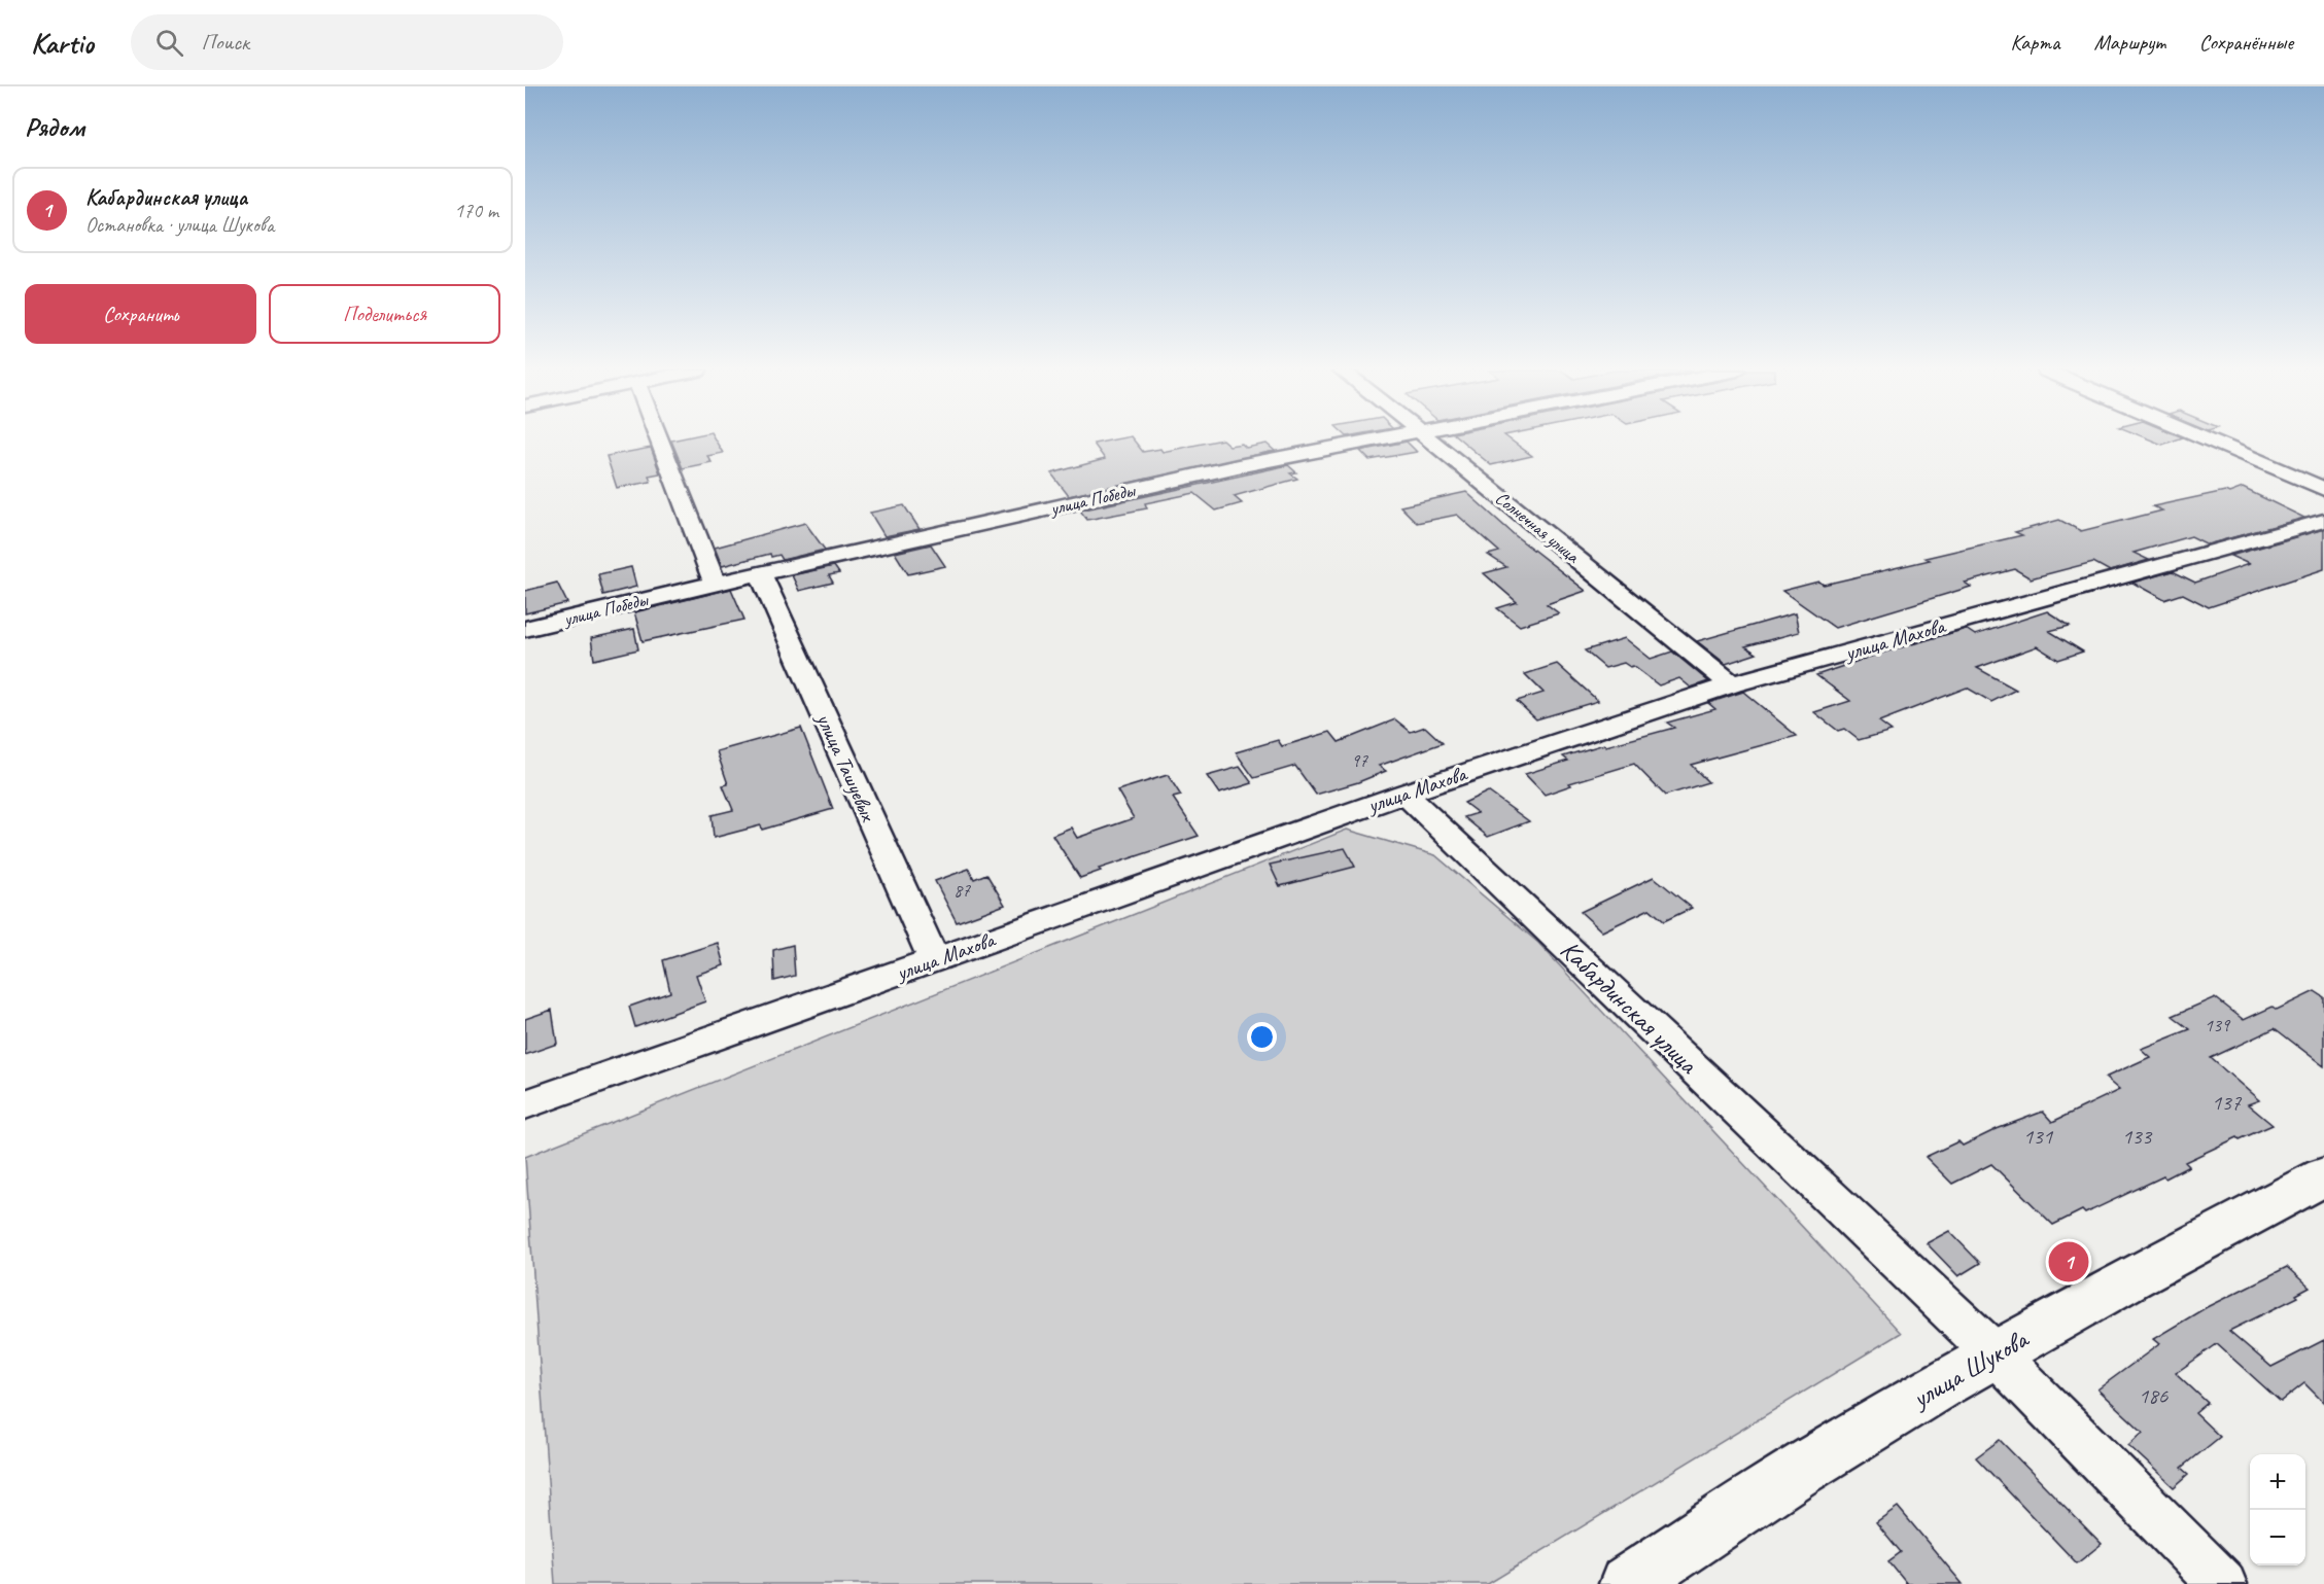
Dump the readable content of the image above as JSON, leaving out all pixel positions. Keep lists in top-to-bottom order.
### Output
{
  "streets": {
    "main road": ["улица Шукова"],
    "street": [
      "улица Победы",
      "Солнечная улица",
      "улица Махова",
      "улица Ташуевых",
      "Кабардинская улица"
    ]
  },
  "crossings": [
    ["улица Победы", "улица Ташуевых"],
    ["Солнечная улица", "улица Махова"],
    ["улица Махова", "улица Ташуевых"],
    ["улица Махова", "Кабардинская улица"],
    ["Кабардинская улица", "улица Шукова"]
  ],
  "house_numbers": [
    "97",
    "87",
    "139",
    "137",
    "131",
    "133",
    "186"
  ],
  "page": {
    "header": "Kartio",
    "search": "Поиск",
    "nav": ["Карта", "Маршрут", "Сохранённые"],
    "heading": "Рядом",
    "list": [
      {
        "mark": "1",
        "name": "Кабардинская улица",
        "note": "Остановка · улица Шукова",
        "value": "170 m"
      }
    ],
    "buttons": ["Сохранить", "Поделиться"],
    "pins": "1",
    "map_buttons": ["+", "−"]
  }
}
